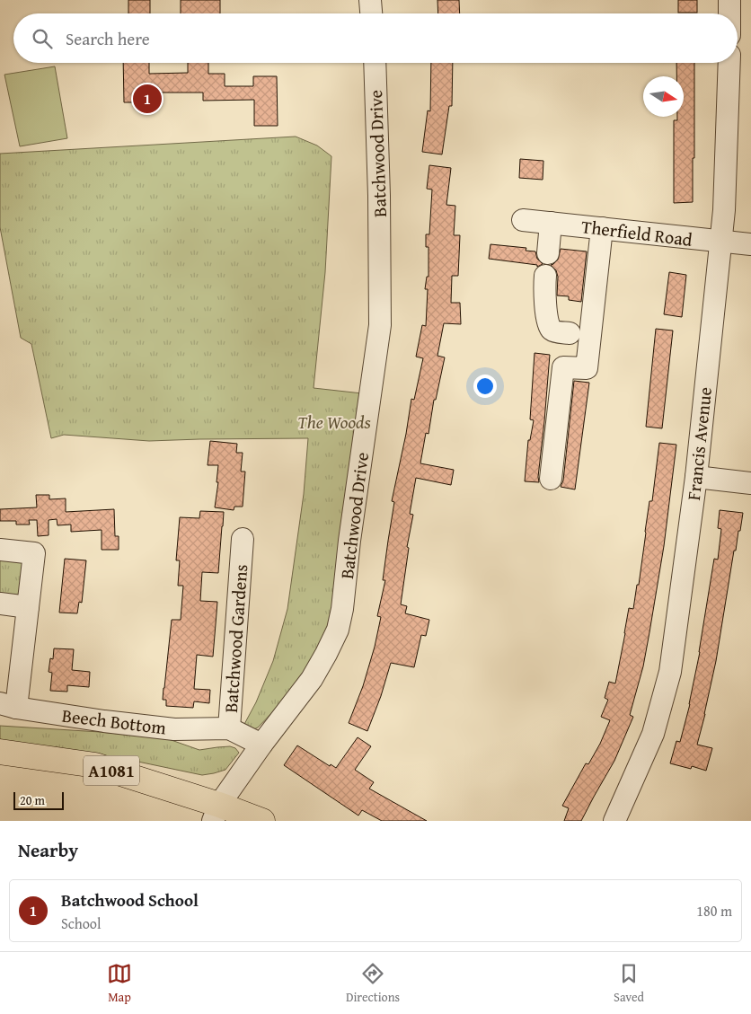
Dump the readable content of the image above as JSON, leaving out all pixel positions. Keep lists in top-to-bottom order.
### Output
{
  "streets": {
    "main road": ["A1081"],
    "street": [
      "Batchwood Drive",
      "Therfield Road",
      "Francis Avenue",
      "Batchwood Gardens",
      "Beech Bottom"
    ]
  },
  "crossings": [
    ["Batchwood Drive", "Batchwood Gardens"],
    ["Batchwood Drive", "A1081"],
    ["Therfield Road", "Francis Avenue"],
    ["Batchwood Gardens", "Beech Bottom"]
  ],
  "parks": ["The Woods"],
  "scale_bar": "20 m",
  "north": "right",
  "page": {
    "search": "Search here",
    "pins": "1",
    "scale": "20 m",
    "heading": "Nearby",
    "list": [
      {
        "mark": "1",
        "name": "Batchwood School",
        "note": "School",
        "value": "180 m"
      }
    ],
    "nav": ["Map", "Directions", "Saved"]
  }
}
